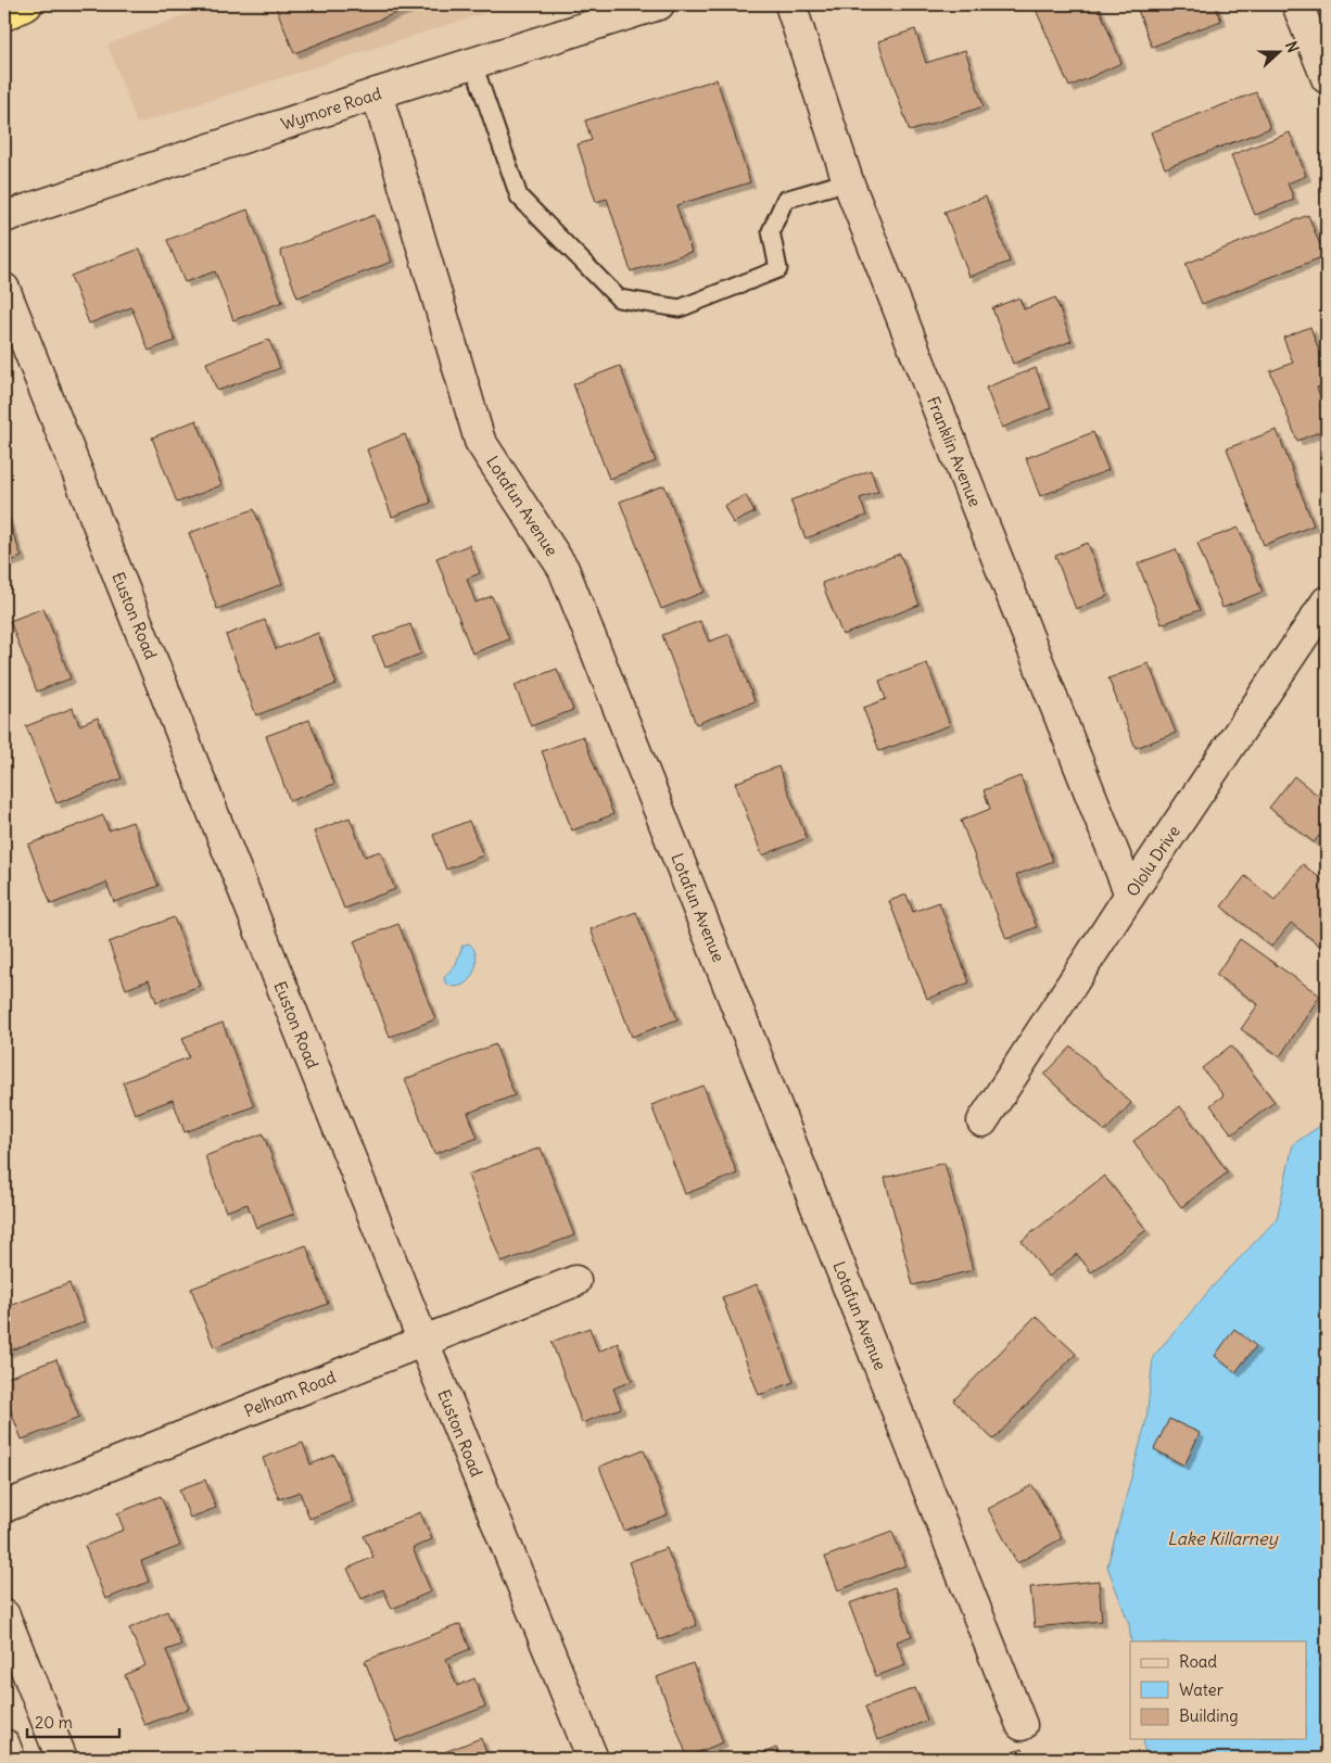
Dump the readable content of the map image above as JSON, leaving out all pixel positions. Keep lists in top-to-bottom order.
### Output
{
  "streets": {
    "street": [
      "Wymore Road",
      "Franklin Avenue",
      "Lotafun Avenue",
      "Euston Road",
      "Ololu Drive",
      "Pelham Road"
    ]
  },
  "crossings": [
    ["Wymore Road", "Lotafun Avenue"],
    ["Franklin Avenue", "Ololu Drive"],
    ["Euston Road", "Pelham Road"]
  ],
  "water": ["Lake Killarney"],
  "legend": ["Road", "Water", "Building"],
  "scale_bar": "20 m",
  "north": "right"
}
